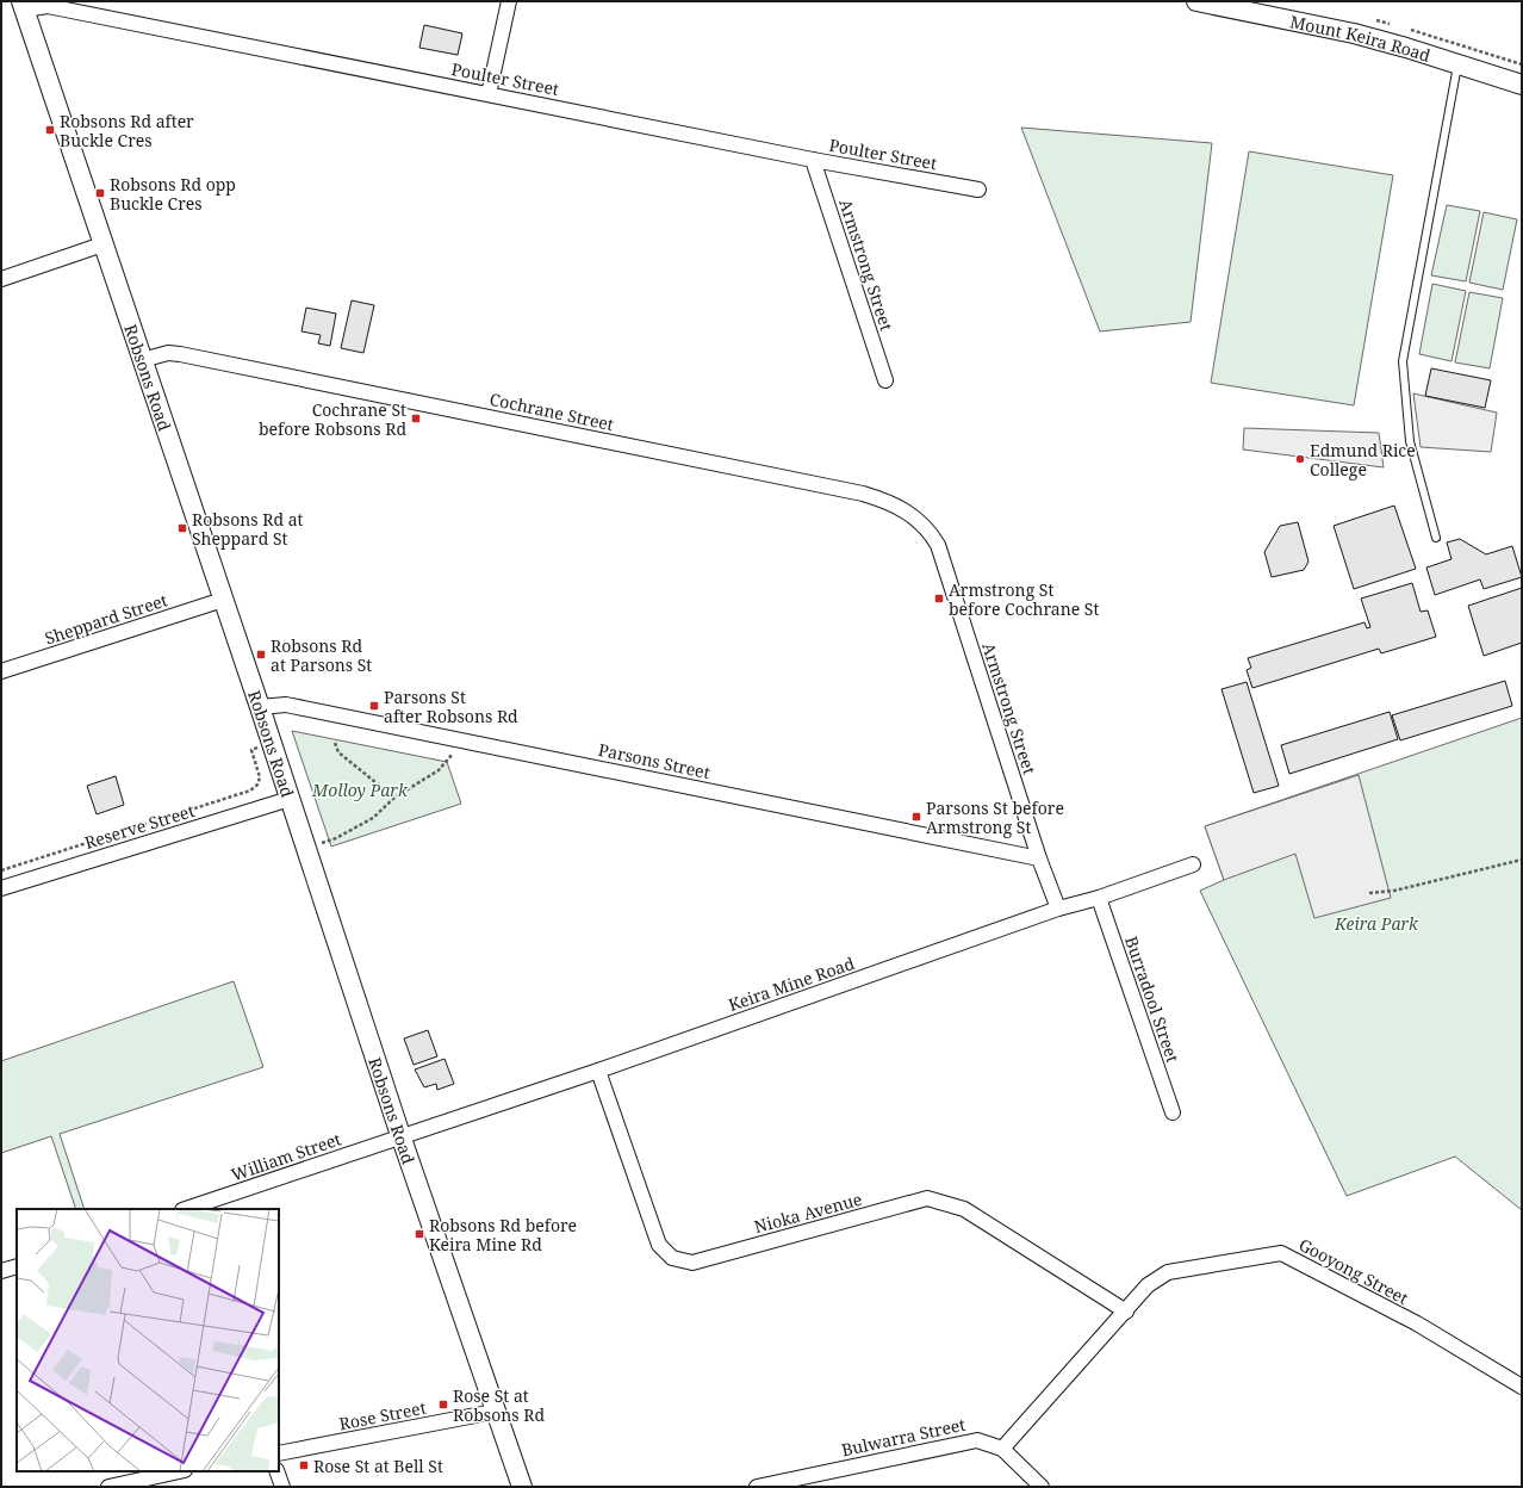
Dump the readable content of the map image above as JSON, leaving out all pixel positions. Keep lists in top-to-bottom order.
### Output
{
  "streets": {
    "main road": ["Mount Keira Road", "Robsons Road"],
    "street": [
      "Poulter Street",
      "Armstrong Street",
      "Cochrane Street",
      "Sheppard Street",
      "Parsons Street",
      "Reserve Street",
      "Keira Mine Road",
      "Burradool Street",
      "William Street",
      "Nioka Avenue",
      "Gooyong Street",
      "Rose Street",
      "Bulwarra Street"
    ]
  },
  "crossings": [
    ["Poulter Street", "Armstrong Street"],
    ["Poulter Street", "Robsons Road"],
    ["Armstrong Street", "Cochrane Street"],
    ["Armstrong Street", "Parsons Street"],
    ["Armstrong Street", "Keira Mine Road"],
    ["Robsons Road", "Cochrane Street"],
    ["Robsons Road", "Sheppard Street"],
    ["Robsons Road", "Parsons Street"],
    ["Robsons Road", "Reserve Street"],
    ["Robsons Road", "Keira Mine Road"],
    ["Robsons Road", "William Street"],
    ["Robsons Road", "Rose Street"],
    ["Keira Mine Road", "Burradool Street"],
    ["Keira Mine Road", "William Street"],
    ["Keira Mine Road", "Nioka Avenue"],
    ["Nioka Avenue", "Gooyong Street"],
    ["Gooyong Street", "Bulwarra Street"]
  ],
  "parks": ["Molloy Park", "Keira Park"],
  "places": {
    "transit": [
      "Robsons Rd after Buckle Cres",
      "Robsons Rd opp Buckle Cres",
      "Cochrane St before Robsons Rd",
      "Robsons Rd at Sheppard St",
      "Armstrong St before Cochrane St",
      "Robsons Rd at Parsons St",
      "Parsons St after Robsons Rd",
      "Parsons St before Armstrong St",
      "Robsons Rd before Keira Mine Rd",
      "Rose St at Robsons Rd",
      "Rose St at Bell St"
    ],
    "other": ["Edmund Rice College"]
  }
}
